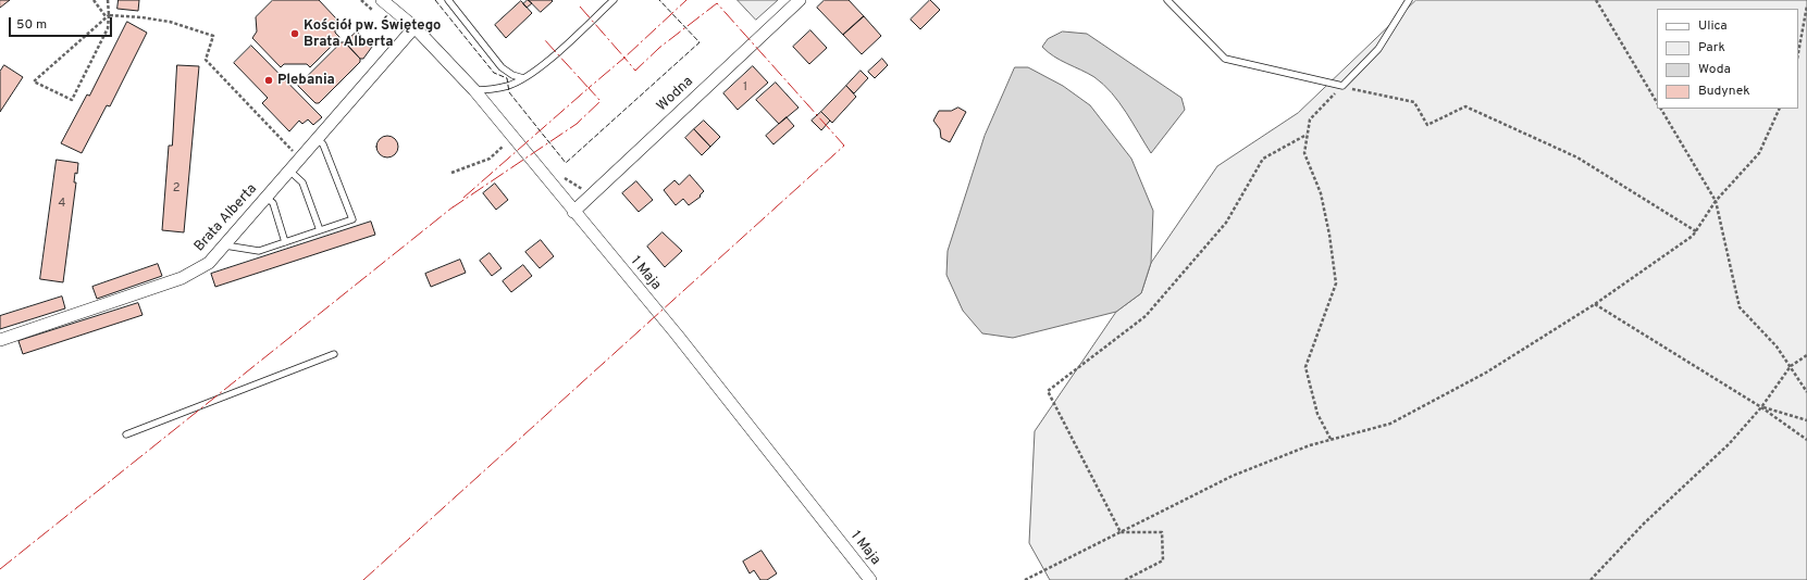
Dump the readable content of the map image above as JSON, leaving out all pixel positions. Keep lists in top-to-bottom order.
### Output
{
  "streets": {
    "street": ["Wodna", "Brata Alberta", "1 Maja"]
  },
  "crossings": [
    ["Wodna", "1 Maja"],
    ["Brata Alberta", "1 Maja"]
  ],
  "places": ["Kościół pw. Świętego Brata Alberta", "Plebania"],
  "house_numbers": ["1", "2", "4"],
  "legend": [
    "Ulica",
    "Park",
    "Woda",
    "Budynek"
  ],
  "scale_bar": "50 m"
}
